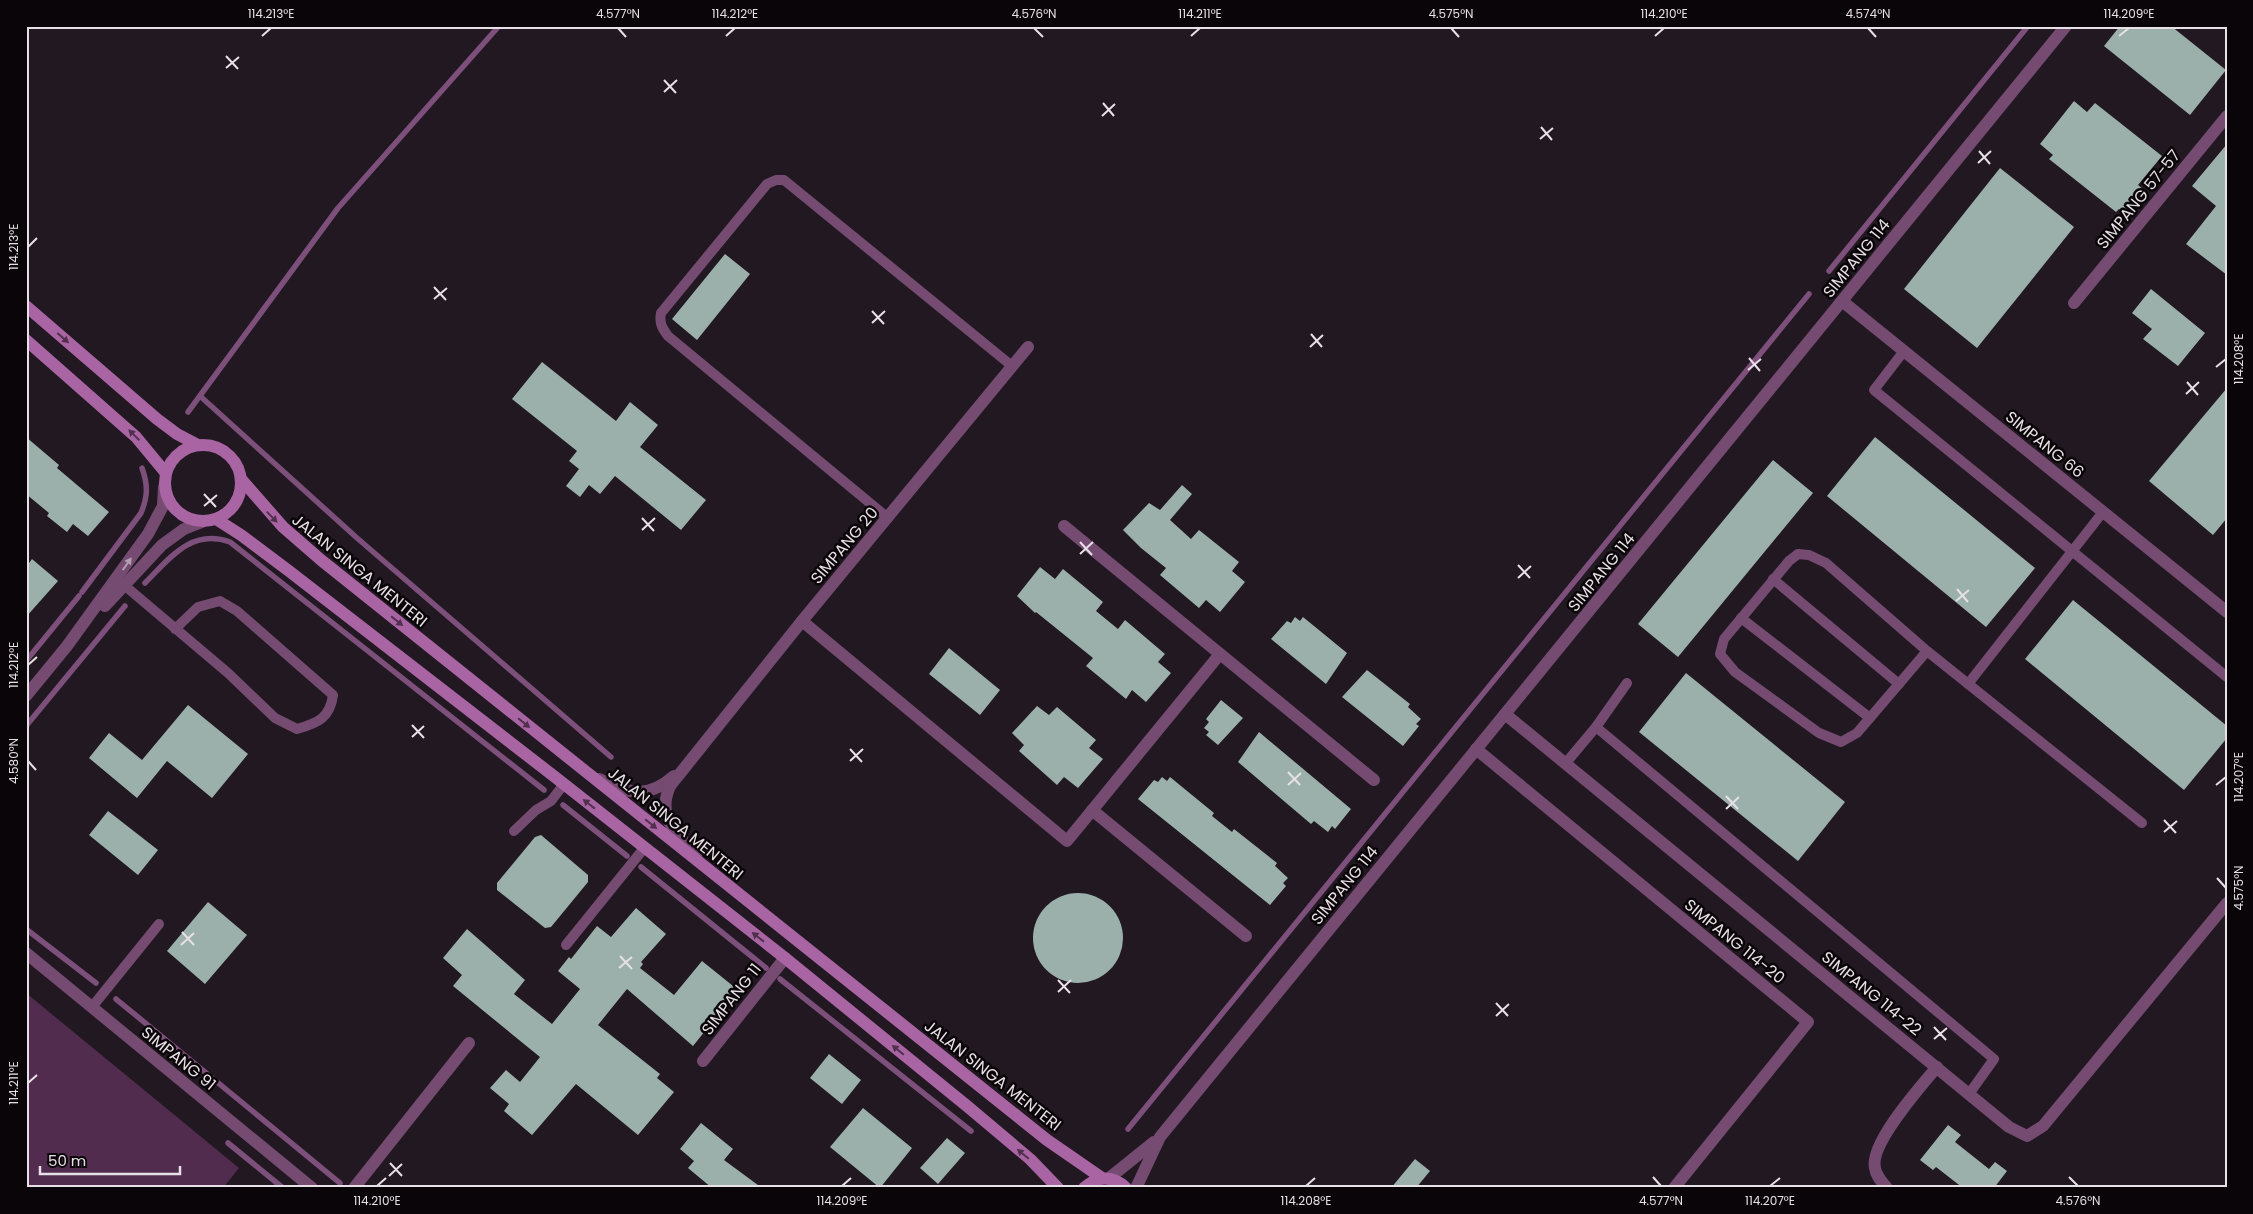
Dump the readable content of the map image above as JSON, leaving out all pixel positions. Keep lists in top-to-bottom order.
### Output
{
  "streets": {
    "main road": ["JALAN SINGA MENTERI"],
    "street": [
      "SIMPANG 57-57",
      "SIMPANG 114",
      "SIMPANG 66",
      "SIMPANG 20",
      "SIMPANG 114-20",
      "SIMPANG 114-22",
      "SIMPANG 11",
      "SIMPANG 91"
    ]
  },
  "crossings": [
    ["SIMPANG 114", "SIMPANG 66"],
    ["SIMPANG 114", "JALAN SINGA MENTERI"],
    ["SIMPANG 114", "SIMPANG 114-20"],
    ["SIMPANG 114", "SIMPANG 114-22"]
  ],
  "scale_bar": "50 m",
  "coordinates": [
    "114.213°E",
    "4.577°N",
    "114.212°E",
    "4.576°N",
    "114.211°E",
    "4.575°N",
    "114.210°E",
    "4.574°N",
    "114.209°E",
    "114.208°E",
    "4.580°N",
    "114.207°E"
  ]
}
